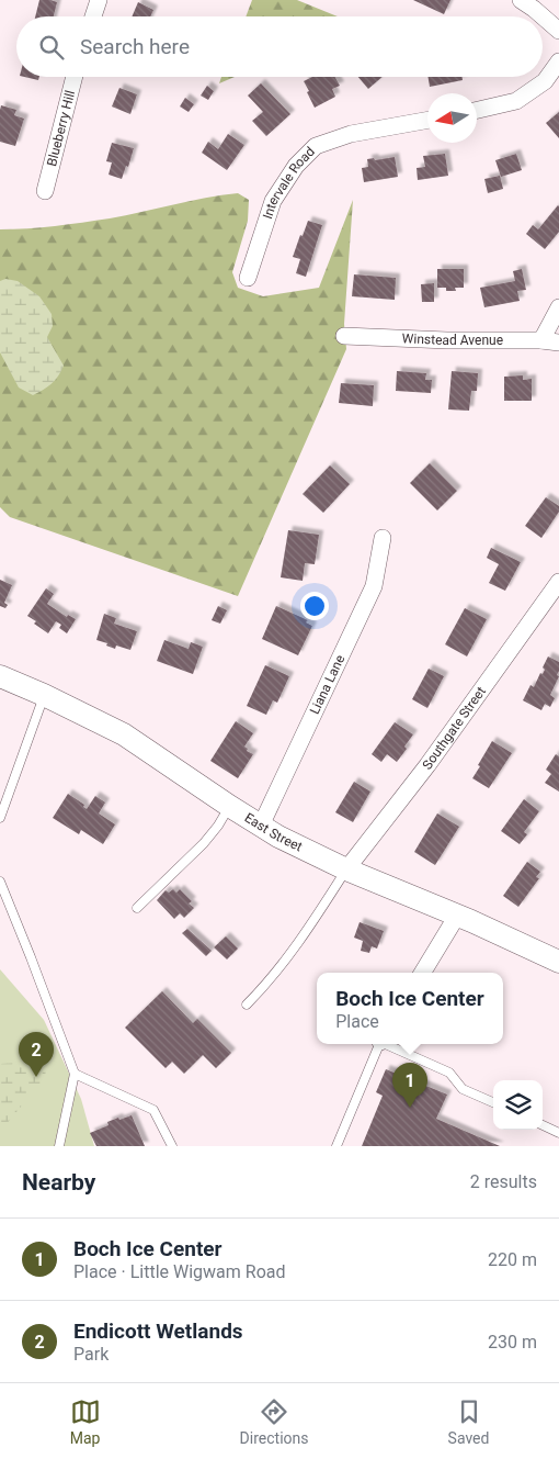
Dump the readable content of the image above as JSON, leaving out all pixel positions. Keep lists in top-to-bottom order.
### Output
{
  "streets": {
    "main road": ["East Street"],
    "street": [
      "Blueberry Hill",
      "Intervale Road",
      "Winstead Avenue",
      "Liana Lane",
      "Southgate Street"
    ]
  },
  "crossings": [
    ["Liana Lane", "East Street"],
    ["Southgate Street", "East Street"]
  ],
  "north": "left",
  "page": {
    "search": "Search here",
    "popup": ["Boch Ice Center", "Place"],
    "pins": ["2", "1"],
    "heading": ["Nearby", "2 results"],
    "list": [
      {
        "mark": "1",
        "name": "Boch Ice Center",
        "note": "Place · Little Wigwam Road",
        "value": "220 m"
      },
      {
        "mark": "2",
        "name": "Endicott Wetlands",
        "note": "Park",
        "value": "230 m"
      }
    ],
    "nav": ["Map", "Directions", "Saved"]
  }
}
